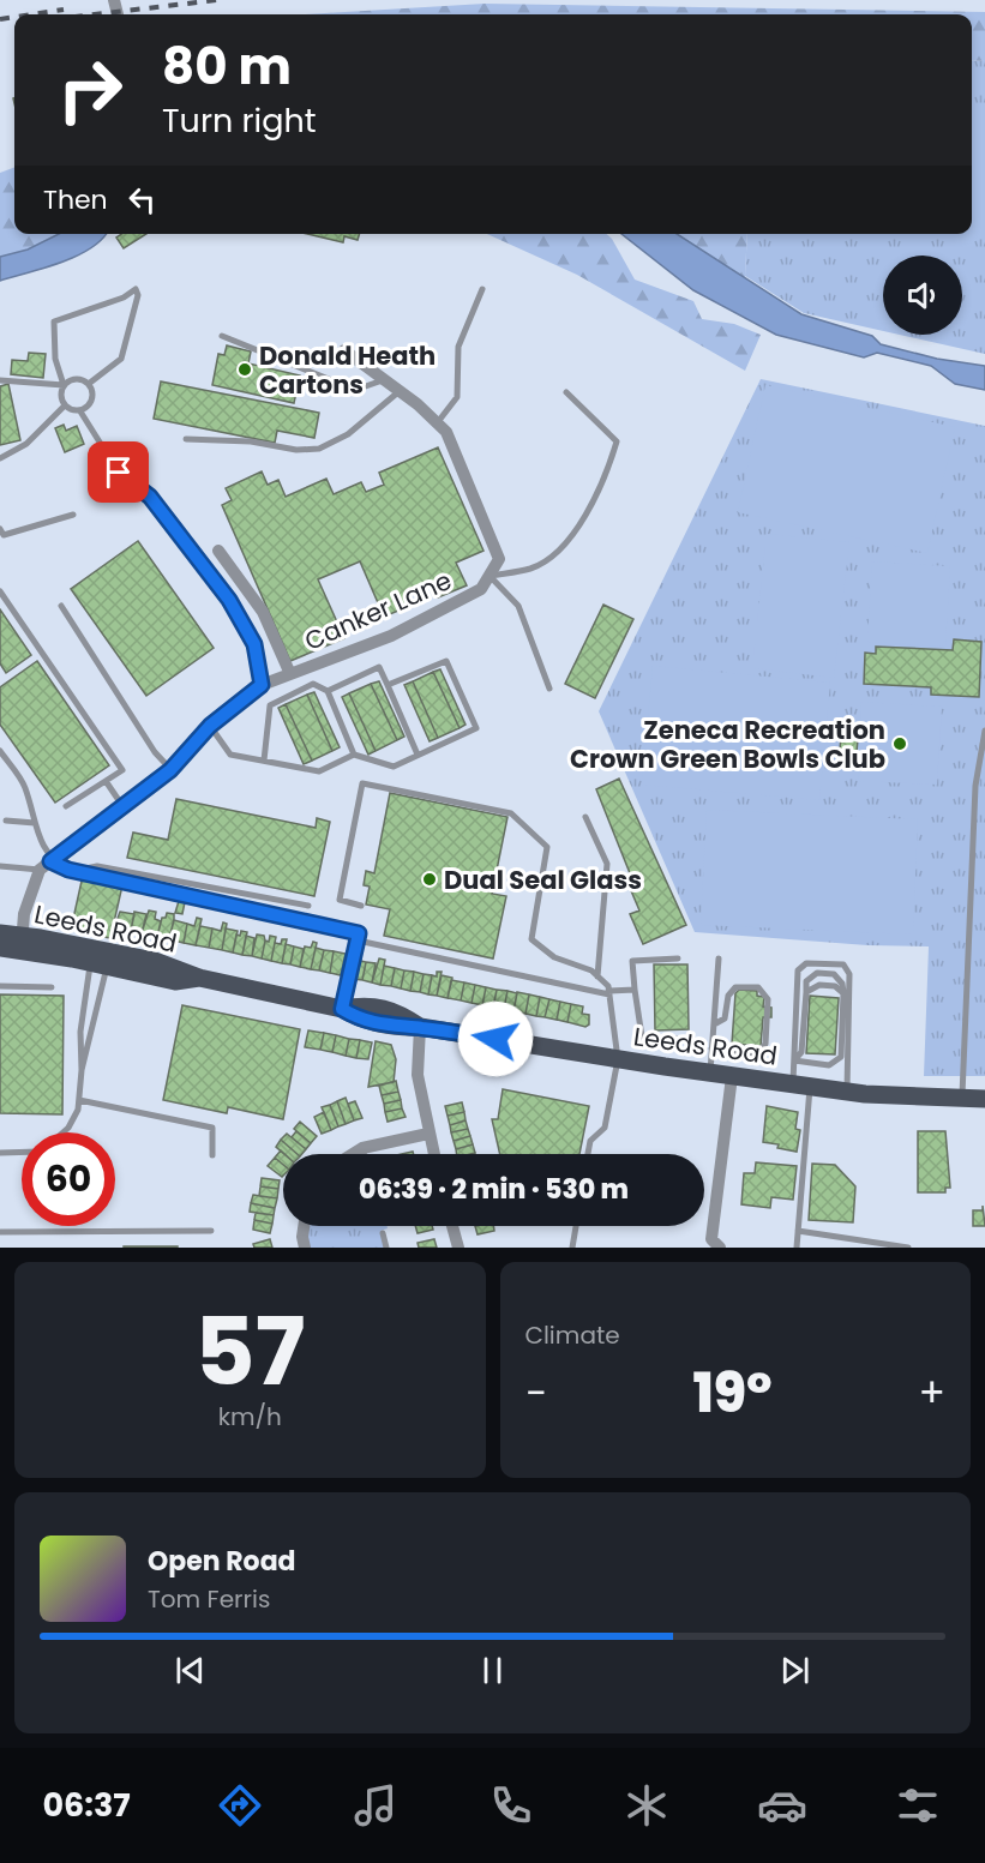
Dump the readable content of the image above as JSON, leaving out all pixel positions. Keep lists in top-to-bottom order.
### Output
{
  "streets": {
    "main road": ["Leeds Road"],
    "street": ["Canker Lane"]
  },
  "places": ["Donald Heath Cartons", "Zeneca Recreation Crown Green Bowls Club", "Dual Seal Glass"],
  "page": {
    "turn": ["80 m", "Turn right"],
    "then": "Then",
    "limit": "60",
    "trip": "06:39 · 2 min · 530 m",
    "tile": [
      ["57", "km/h"],
      "Climate"
    ],
    "heat": ["−", "19°", "+"],
    "song": ["Open Road", "Tom Ferris"],
    "tabs": "06:37"
  }
}
